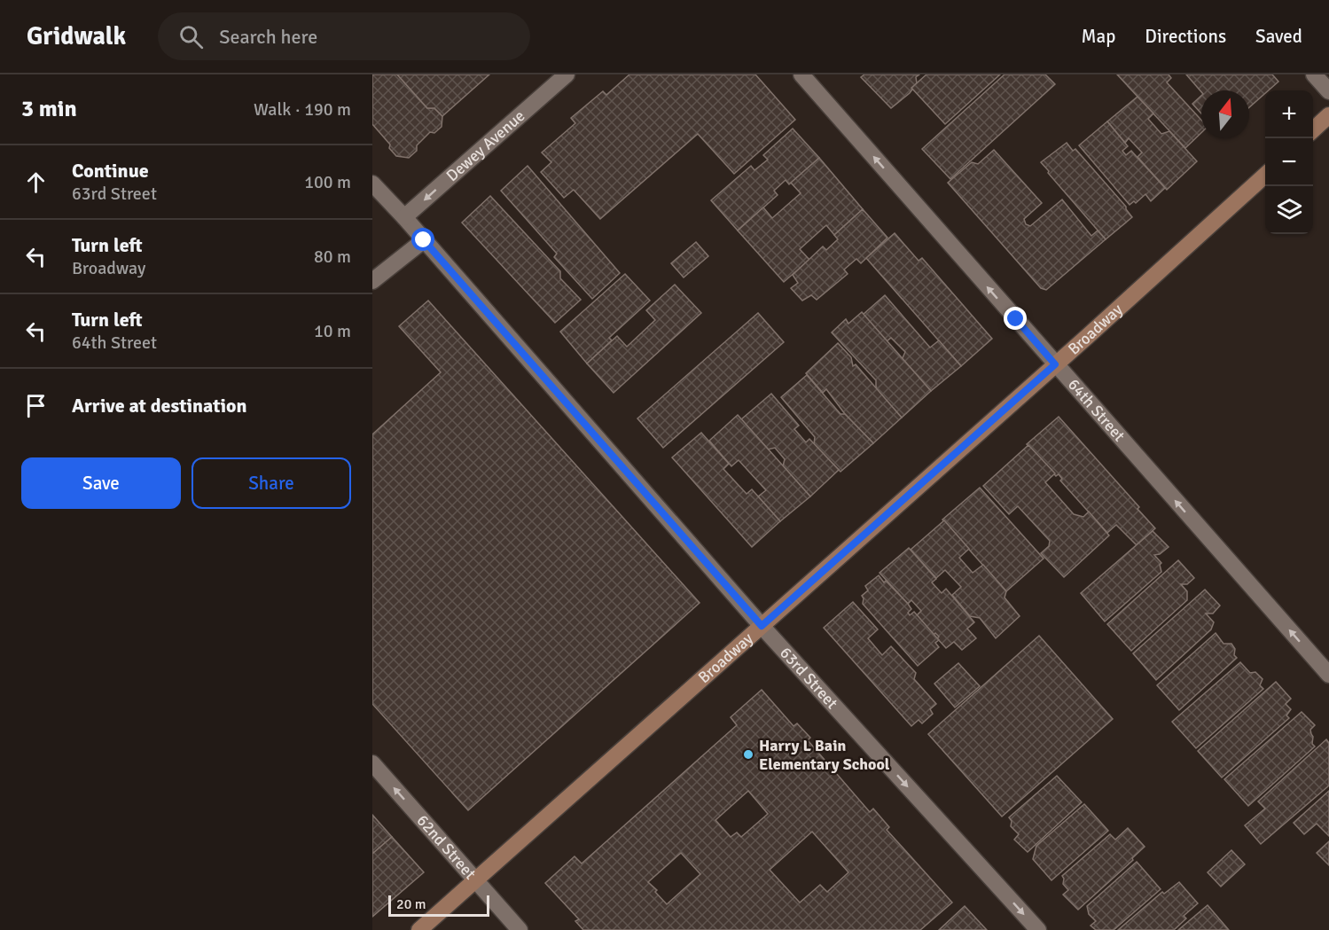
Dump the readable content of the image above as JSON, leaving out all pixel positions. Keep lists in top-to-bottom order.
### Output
{
  "streets": {
    "street": [
      "Dewey Avenue",
      "Broadway",
      "64th Street",
      "63rd Street",
      "62nd Street"
    ]
  },
  "crossings": [
    ["Dewey Avenue", "63rd Street"],
    ["Broadway", "64th Street"],
    ["Broadway", "63rd Street"],
    ["Broadway", "62nd Street"]
  ],
  "one_way": [
    "Dewey Avenue",
    "64th Street",
    "63rd Street",
    "62nd Street"
  ],
  "places": ["Harry L Bain Elementary School"],
  "scale_bar": "20 m",
  "north": "top",
  "page": {
    "header": "Gridwalk",
    "search": "Search here",
    "nav": ["Map", "Directions", "Saved"],
    "heading": ["3 min", "Walk · 190 m"],
    "map_buttons": ["+", "−"],
    "list": [
      ["Continue", "63rd Street", "100 m"],
      ["Turn left", "Broadway", "80 m"],
      ["Turn left", "64th Street", "10 m"],
      "Arrive at destination"
    ],
    "buttons": ["Save", "Share"],
    "scale": "20 m"
  }
}
